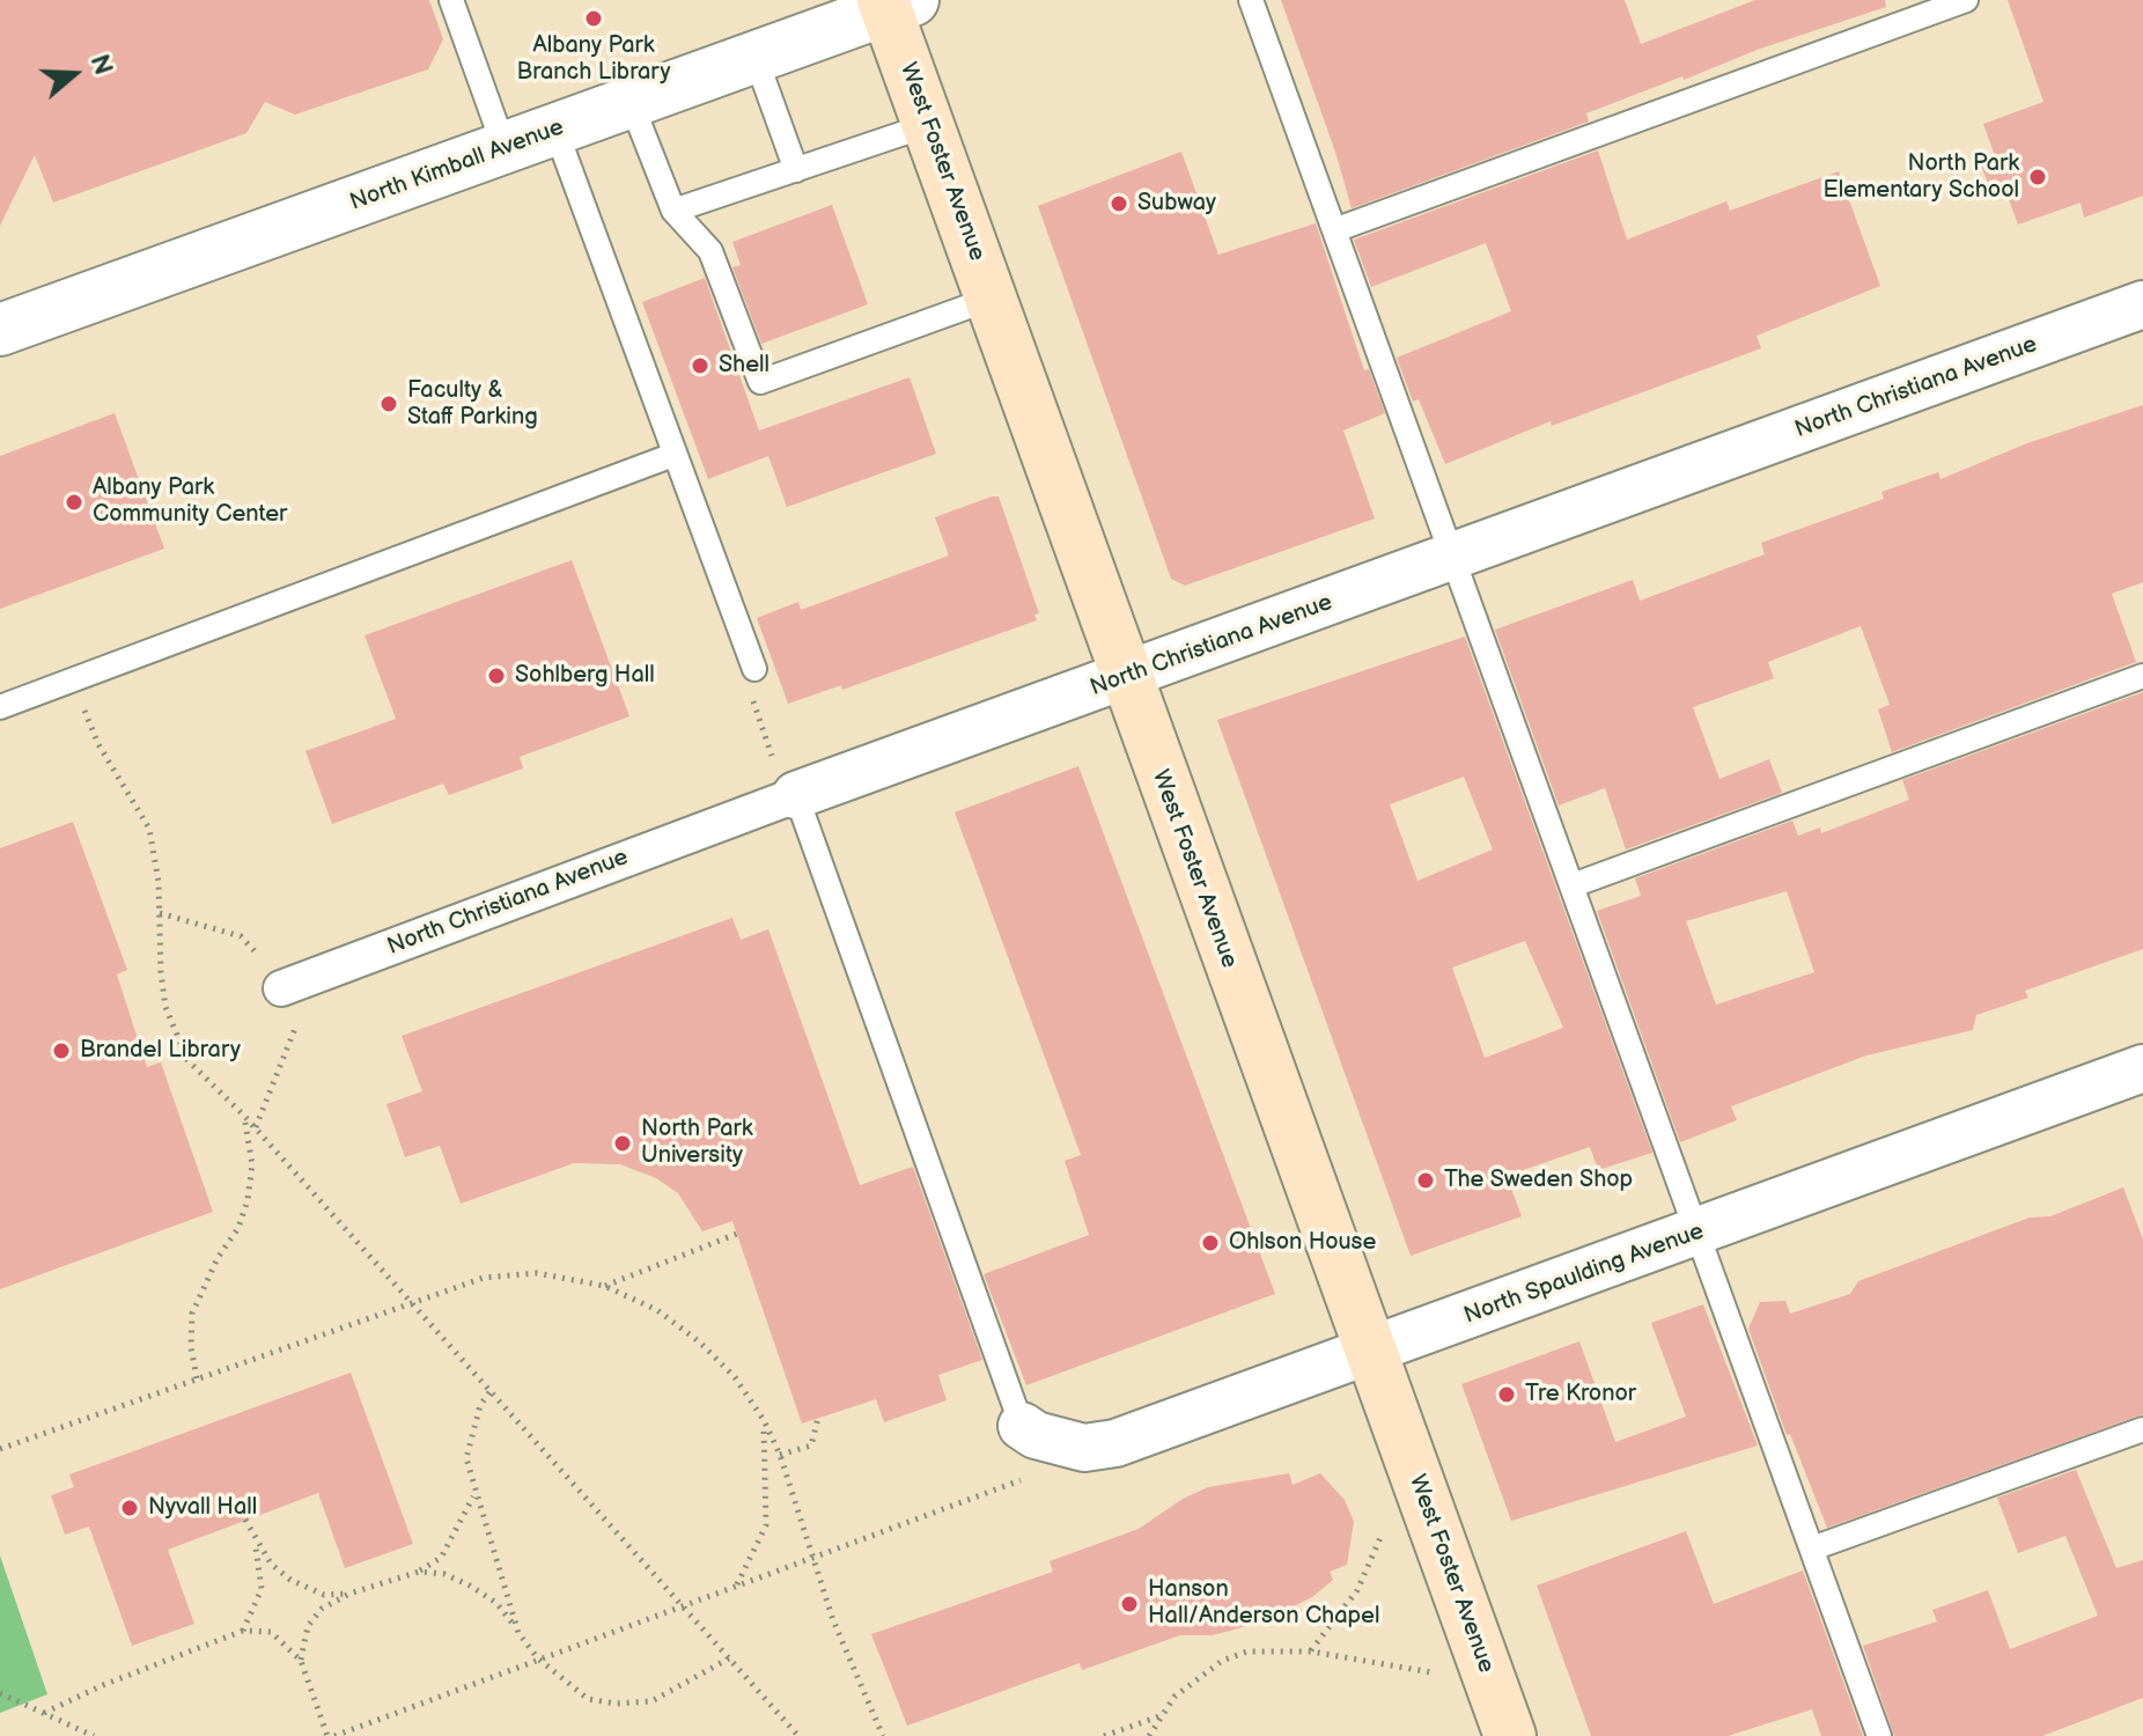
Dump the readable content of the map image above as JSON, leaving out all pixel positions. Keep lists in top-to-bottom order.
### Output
{
  "streets": {
    "main road": ["West Foster Avenue"],
    "street": ["North Kimball Avenue", "North Christiana Avenue", "North Spaulding Avenue"]
  },
  "crossings": [
    ["West Foster Avenue", "North Kimball Avenue"],
    ["West Foster Avenue", "North Christiana Avenue"],
    ["West Foster Avenue", "North Spaulding Avenue"]
  ],
  "places": [
    "Albany Park Branch Library",
    "North Park Elementary School",
    "Subway",
    "Shell",
    "Faculty & Staff Parking",
    "Albany Park Community Center",
    "Sohlberg Hall",
    "Brandel Library",
    "North Park University",
    "The Sweden Shop",
    "Ohlson House",
    "Tre Kronor",
    "Nyvall Hall",
    "Hanson Hall/Anderson Chapel"
  ],
  "north": "right"
}
